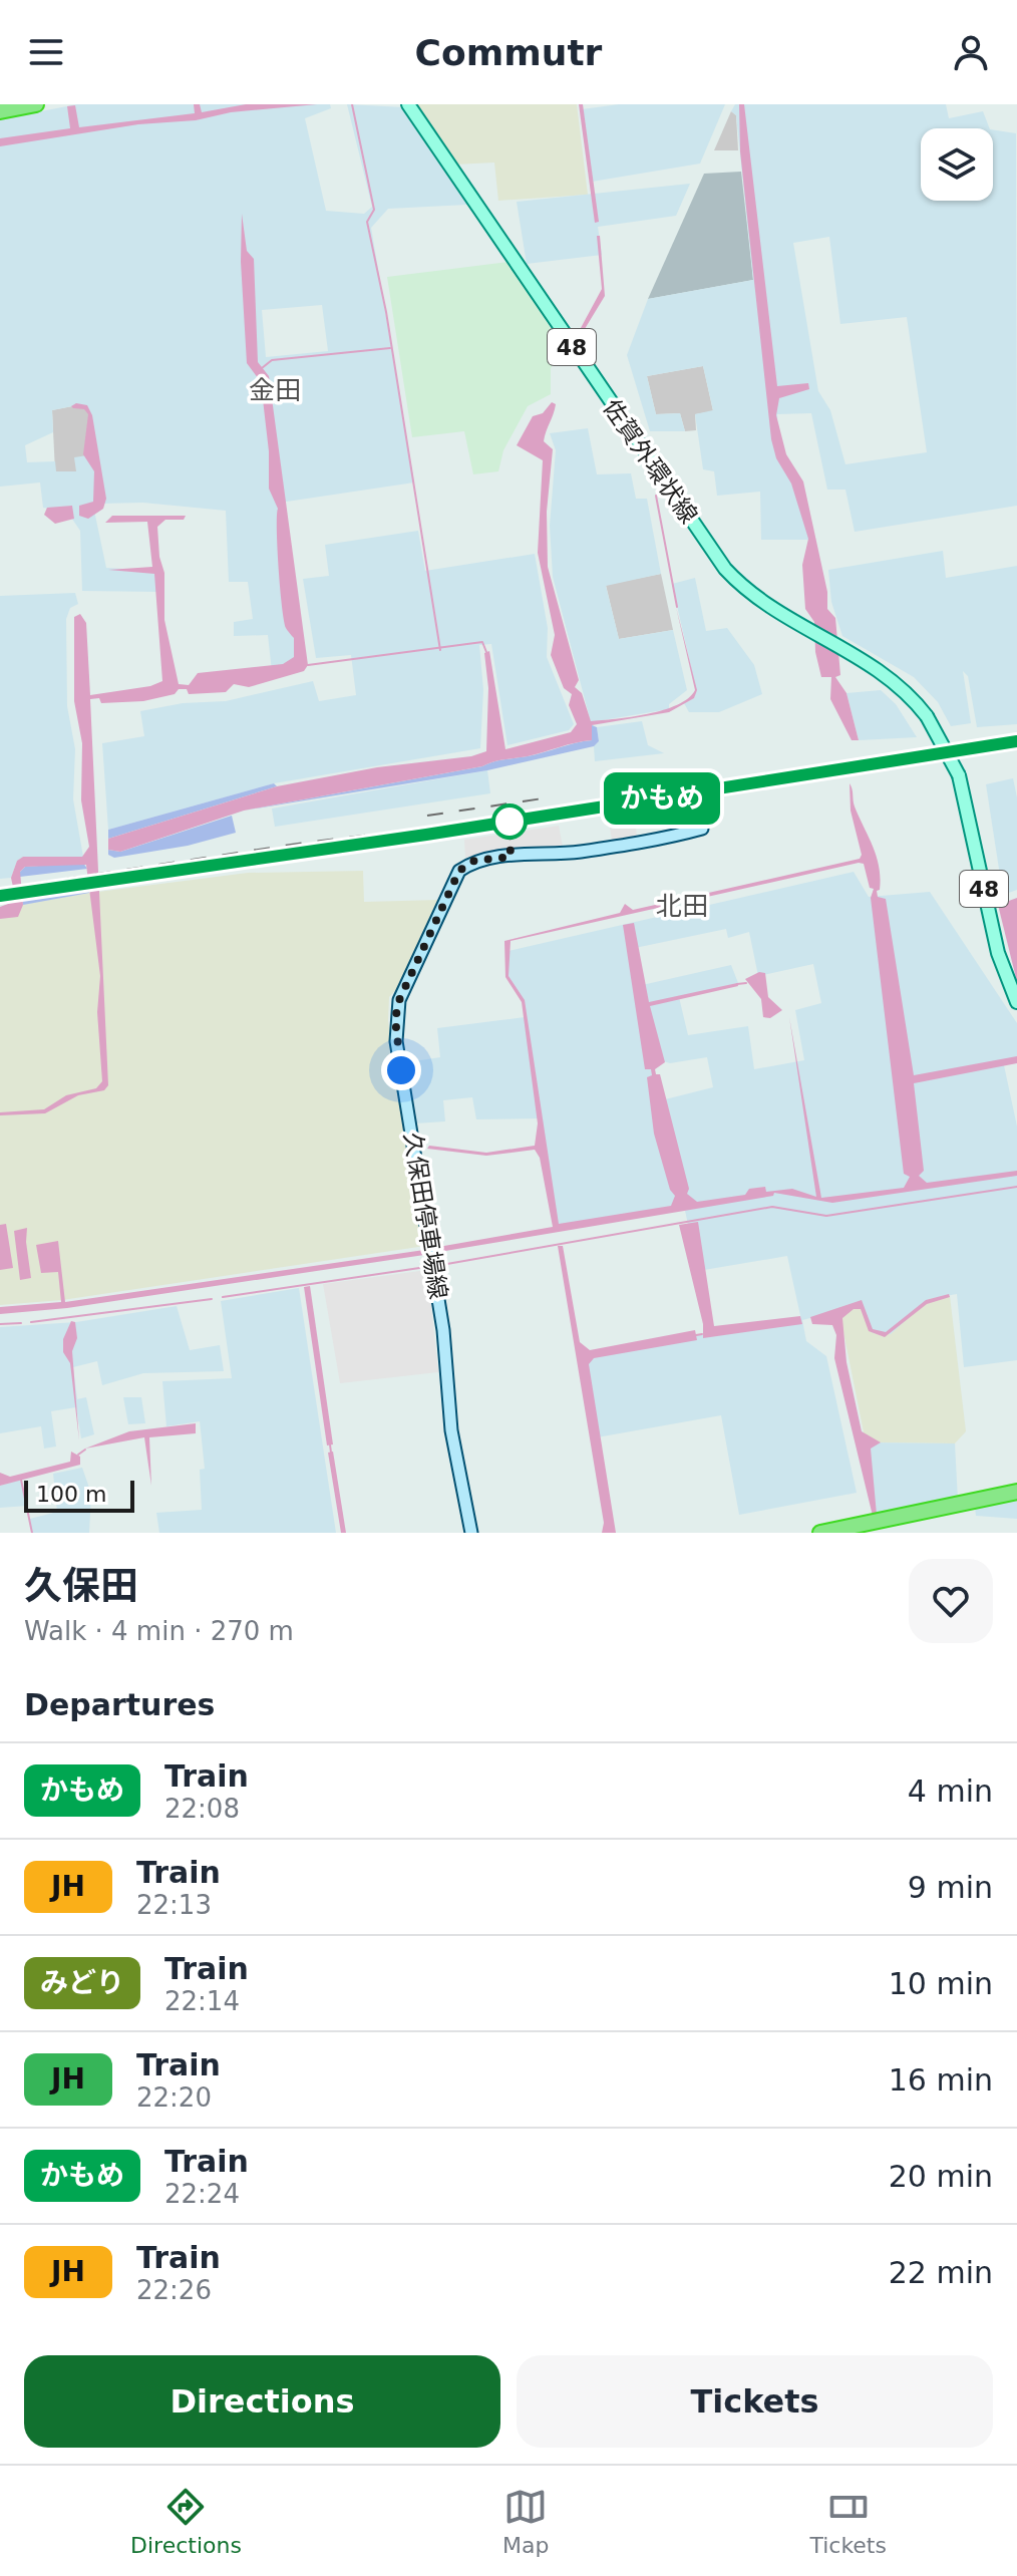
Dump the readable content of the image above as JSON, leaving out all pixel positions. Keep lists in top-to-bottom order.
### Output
{
  "streets": {
    "main road": ["48", "佐賀外環状線", "久保田停車場線"]
  },
  "districts": ["金田", "北田"],
  "scale_bar": "100 m",
  "page": {
    "header": "Commutr",
    "on_map": "かもめ",
    "scale": "100 m",
    "heading": [
      ["久保田", "Walk · 4 min · 270 m"],
      "Departures"
    ],
    "list": [
      {
        "mark": "かもめ",
        "name": "Train",
        "note": "22:08",
        "value": "4 min"
      },
      {
        "mark": "JH",
        "name": "Train",
        "note": "22:13",
        "value": "9 min"
      },
      {
        "mark": "みどり",
        "name": "Train",
        "note": "22:14",
        "value": "10 min"
      },
      {
        "mark": "JH",
        "name": "Train",
        "note": "22:20",
        "value": "16 min"
      },
      {
        "mark": "かもめ",
        "name": "Train",
        "note": "22:24",
        "value": "20 min"
      },
      {
        "mark": "JH",
        "name": "Train",
        "note": "22:26",
        "value": "22 min"
      }
    ],
    "buttons": ["Directions", "Tickets"],
    "tabs": ["Directions", "Map", "Tickets"]
  }
}
